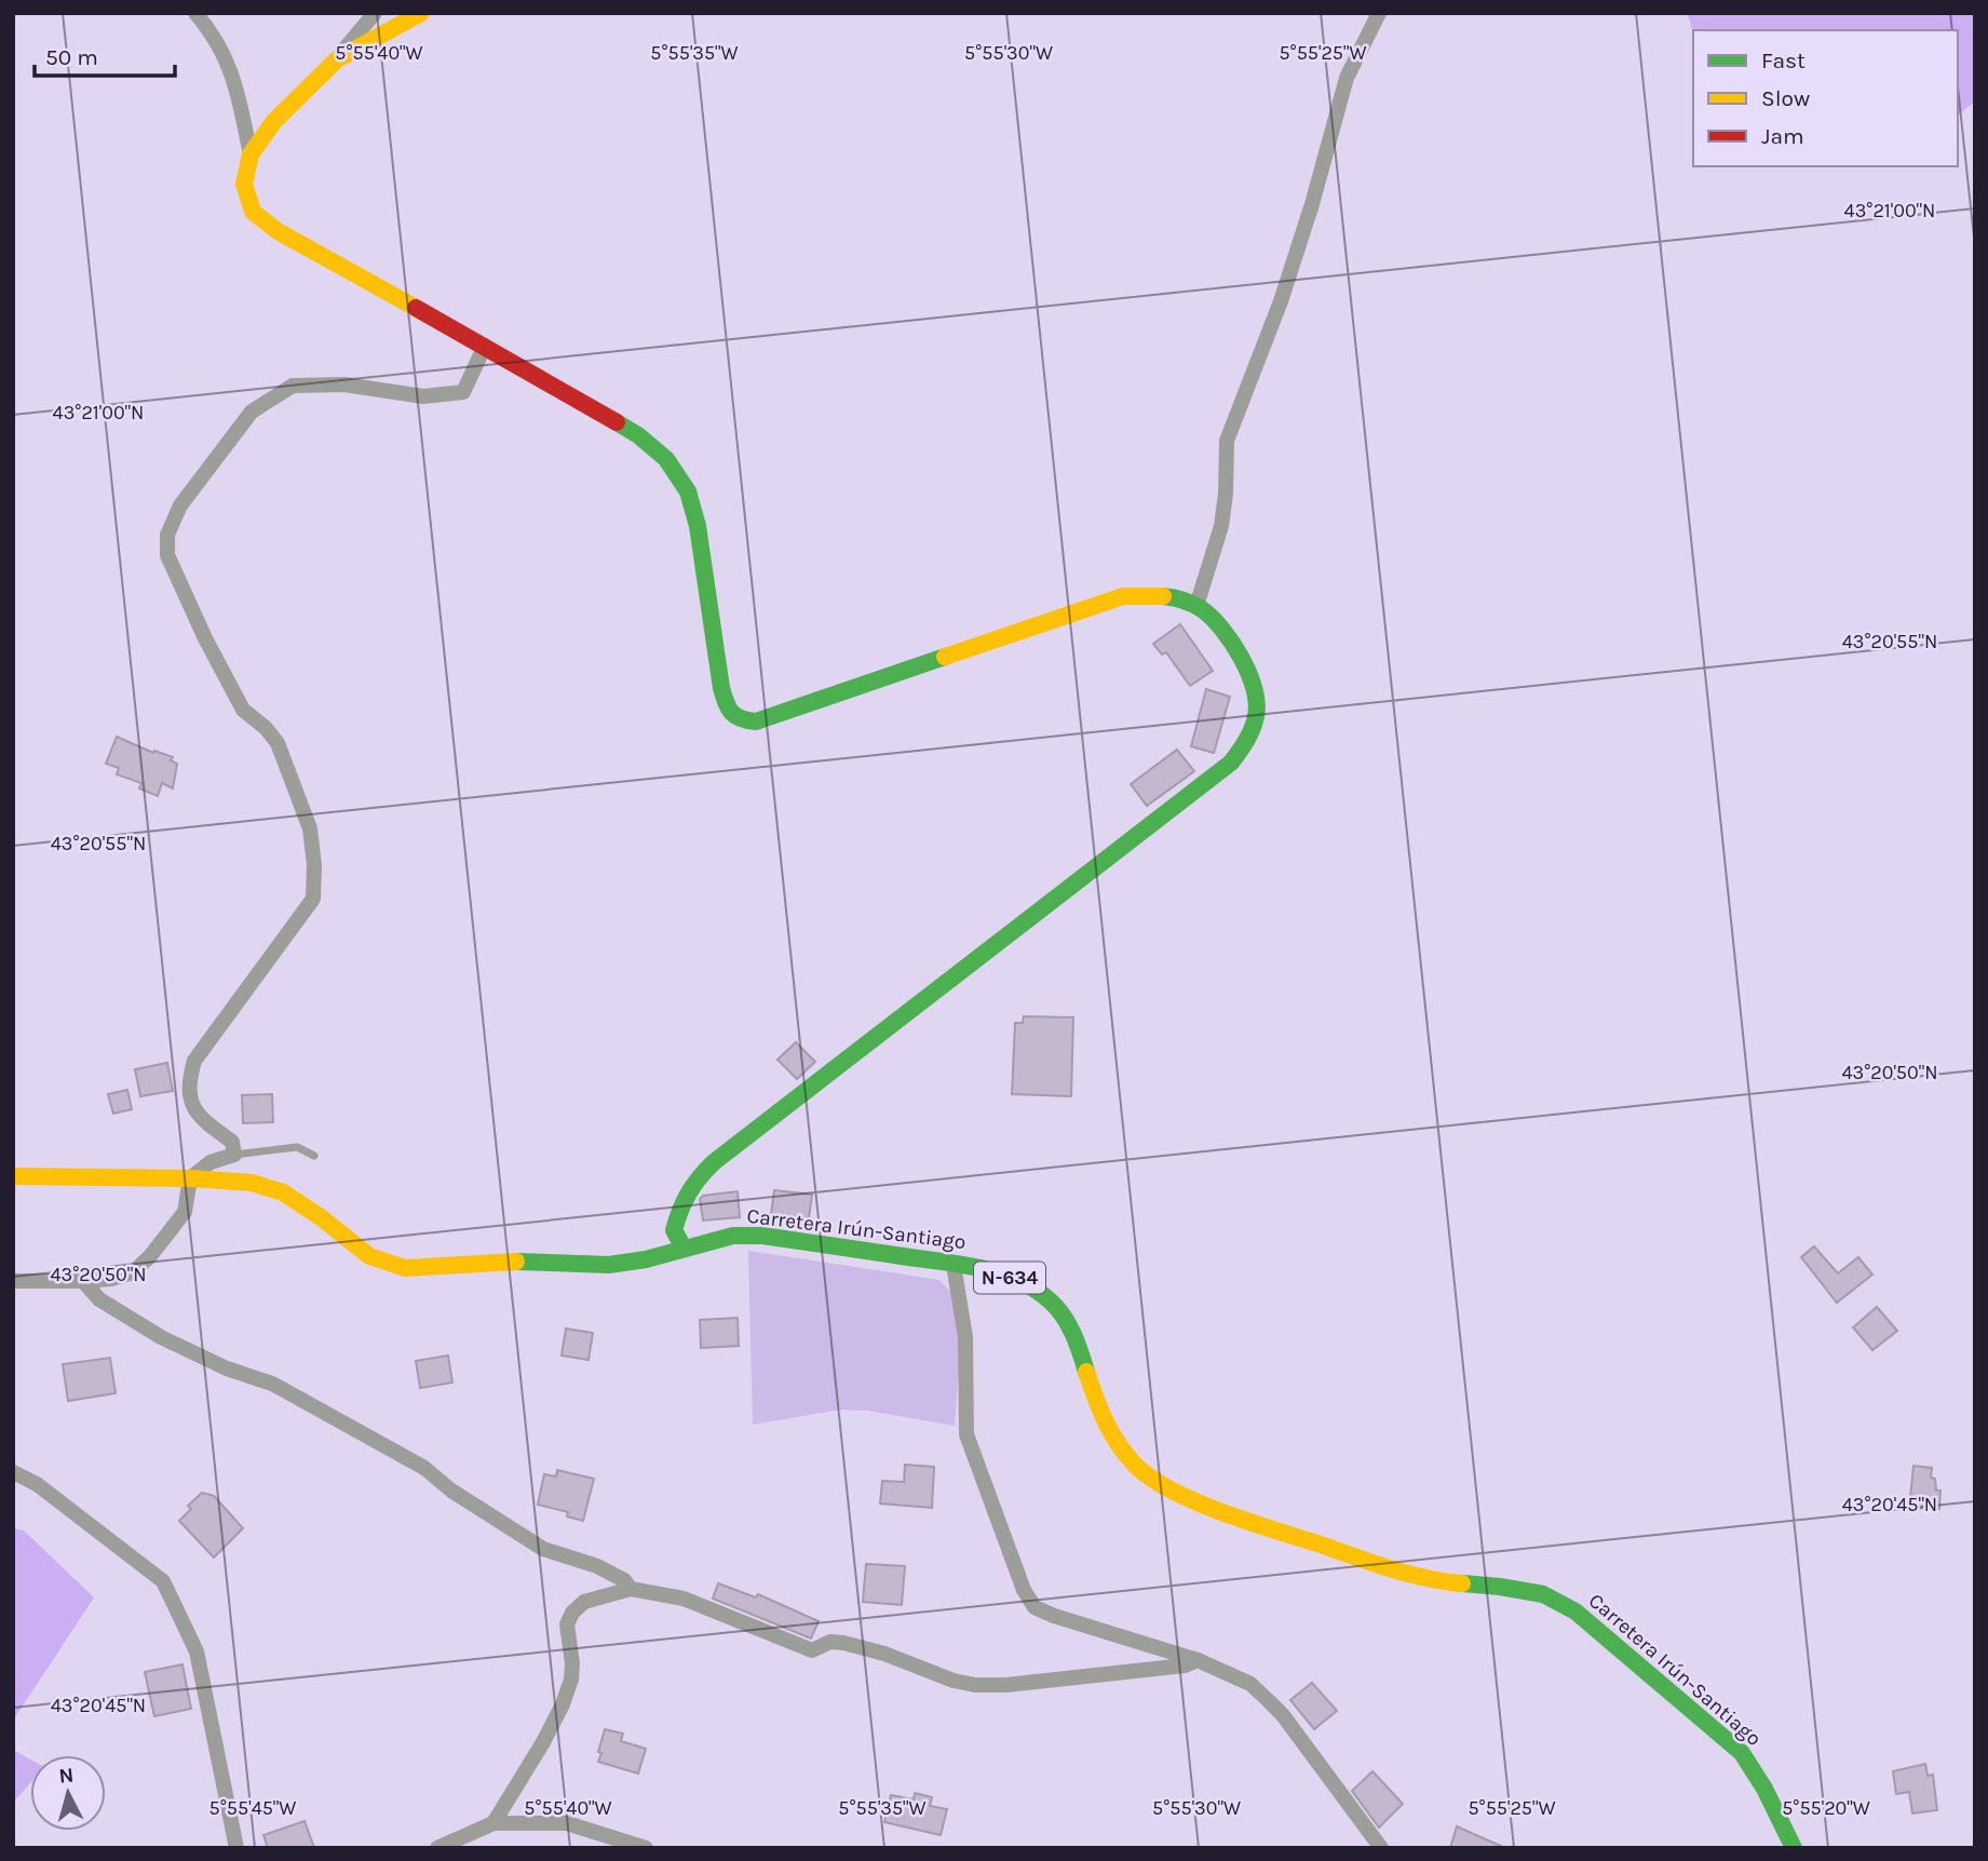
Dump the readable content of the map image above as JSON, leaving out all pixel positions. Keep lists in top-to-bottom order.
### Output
{
  "streets": {
    "main road": ["Carretera Irún-Santiago", "N-634"]
  },
  "legend": ["Fast", "Slow", "Jam"],
  "scale_bar": "50 m",
  "north": "top",
  "coordinates": [
    "5°55'40\"W",
    "5°55'35\"W",
    "5°55'30\"W",
    "5°55'25\"W",
    "43°21'00\"N",
    "43°20'55\"N",
    "43°20'50\"N",
    "43°20'45\"N",
    "5°55'45\"W",
    "5°55'20\"W"
  ]
}
